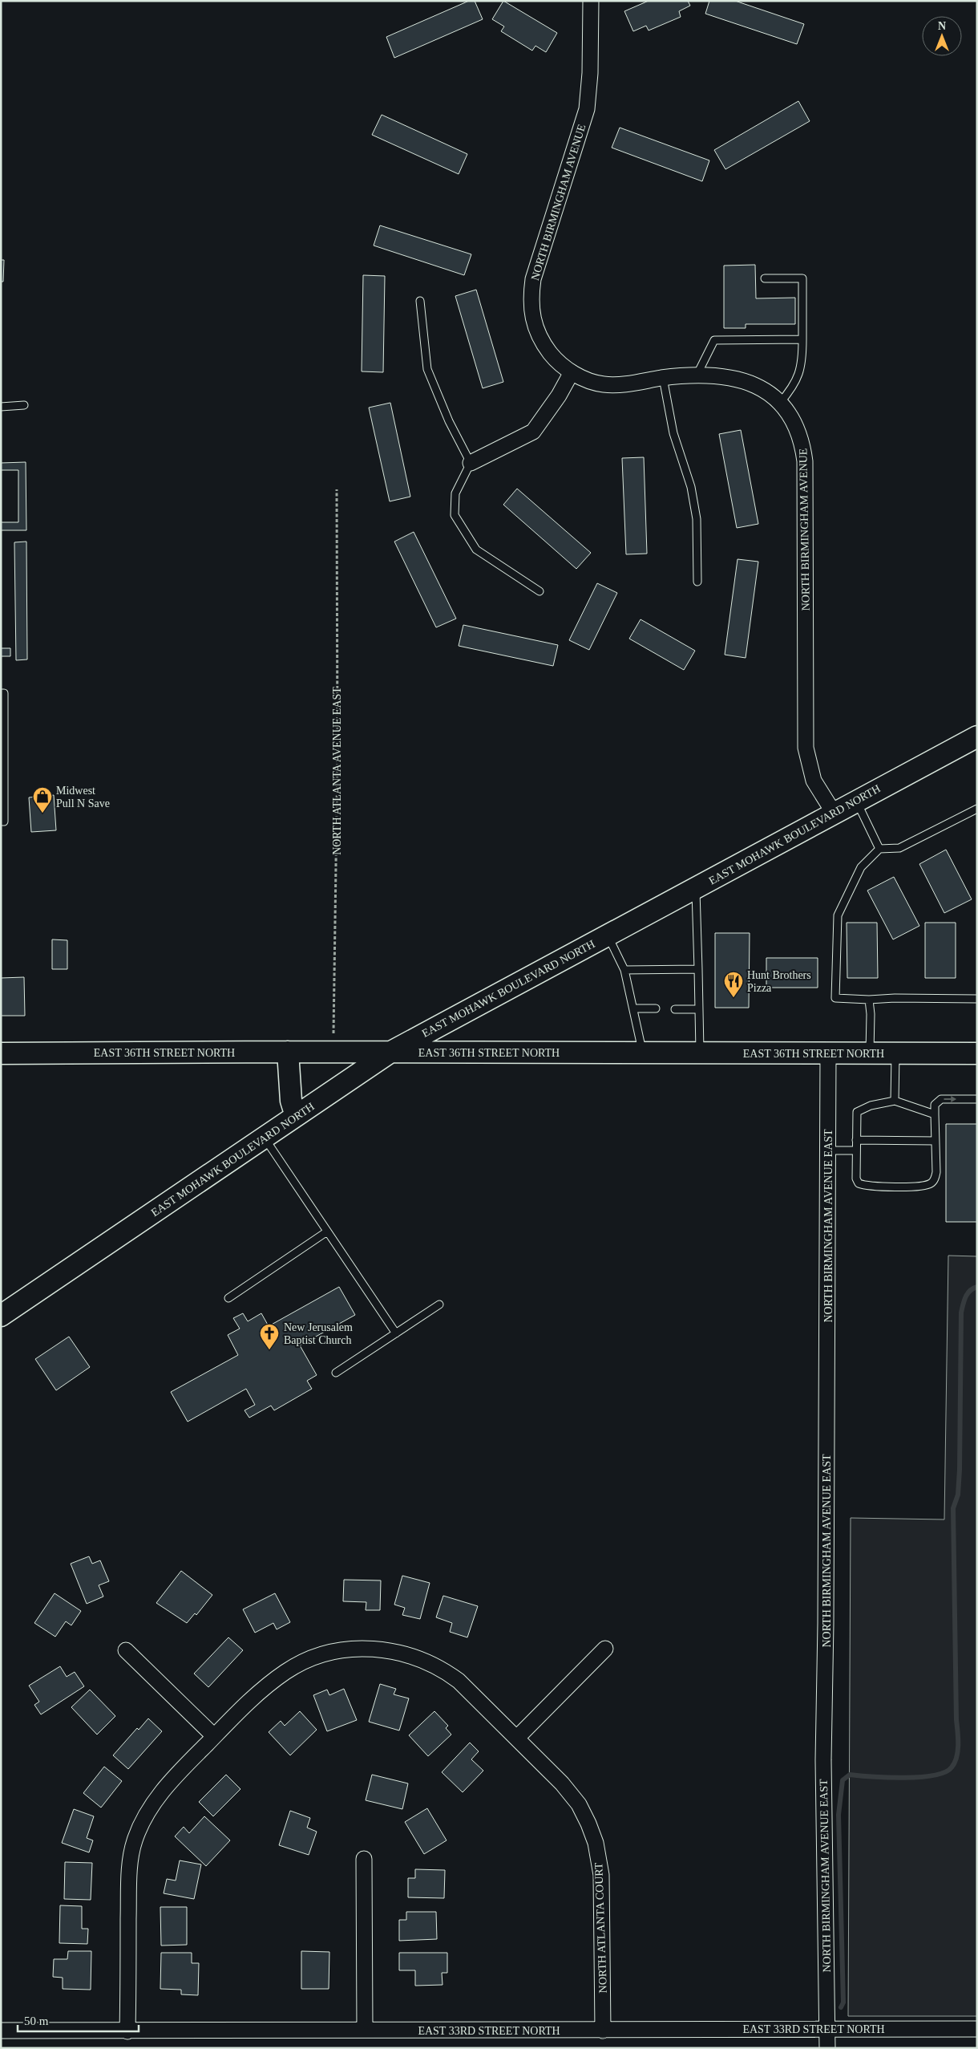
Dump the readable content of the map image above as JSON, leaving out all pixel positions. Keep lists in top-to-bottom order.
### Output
{
  "streets": {
    "street": [
      "NORTH BIRMINGHAM AVENUE",
      "EAST MOHAWK BOULEVARD NORTH",
      "EAST 36TH STREET NORTH",
      "NORTH BIRMINGHAM AVENUE EAST",
      "NORTH ATLANTA COURT",
      "EAST 33RD STREET NORTH"
    ],
    "path": ["NORTH ATLANTA AVENUE EAST"]
  },
  "crossings": [
    ["NORTH BIRMINGHAM AVENUE", "EAST MOHAWK BOULEVARD NORTH"],
    ["NORTH ATLANTA AVENUE EAST", "EAST 36TH STREET NORTH"],
    ["EAST MOHAWK BOULEVARD NORTH", "EAST 36TH STREET NORTH"],
    ["EAST 36TH STREET NORTH", "NORTH BIRMINGHAM AVENUE EAST"],
    ["NORTH BIRMINGHAM AVENUE EAST", "EAST 33RD STREET NORTH"],
    ["NORTH ATLANTA COURT", "EAST 33RD STREET NORTH"]
  ],
  "places": {
    "shop": ["Midwest Pull N Save"],
    "restaurant": ["Hunt Brothers Pizza"],
    "church": ["New Jerusalem Baptist Church"]
  },
  "scale_bar": "50 m",
  "north": "top"
}
